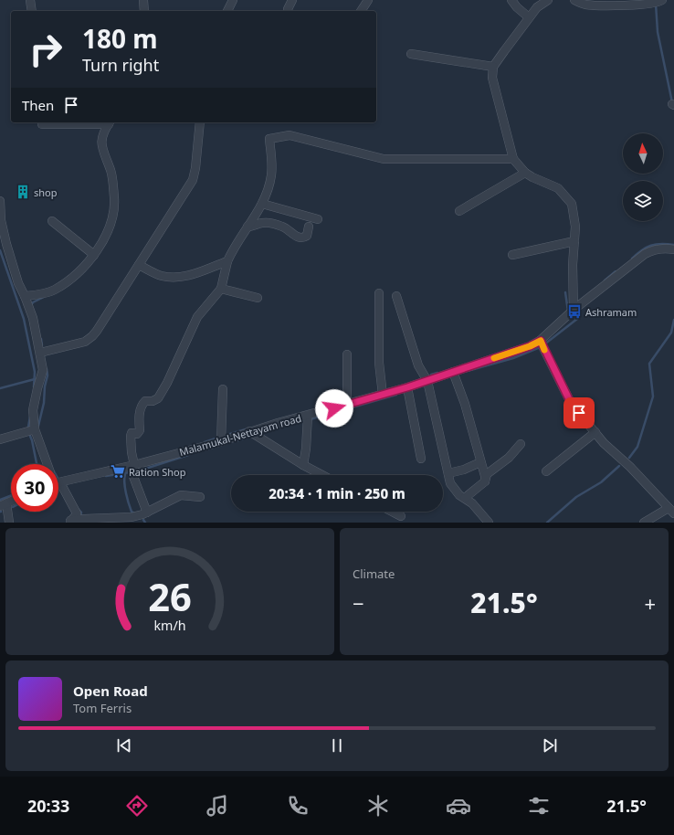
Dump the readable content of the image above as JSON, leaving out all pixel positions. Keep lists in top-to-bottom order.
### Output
{
  "streets": {
    "street": ["Malamukal-Nettayam road"]
  },
  "places": {
    "building": ["shop"],
    "bus stop": ["Ashramam"],
    "supermarket": ["Ration Shop"]
  },
  "north": "top",
  "page": {
    "turn": ["180 m", "Turn right"],
    "then": "Then",
    "limit": "30",
    "trip": "20:34 · 1 min · 250 m",
    "tile": "Climate",
    "heat": ["−", "21.5°", "+"],
    "song": ["Open Road", "Tom Ferris"],
    "tabs": ["20:33", "21.5°"],
    "gauge": ["26", "km/h"]
  }
}
